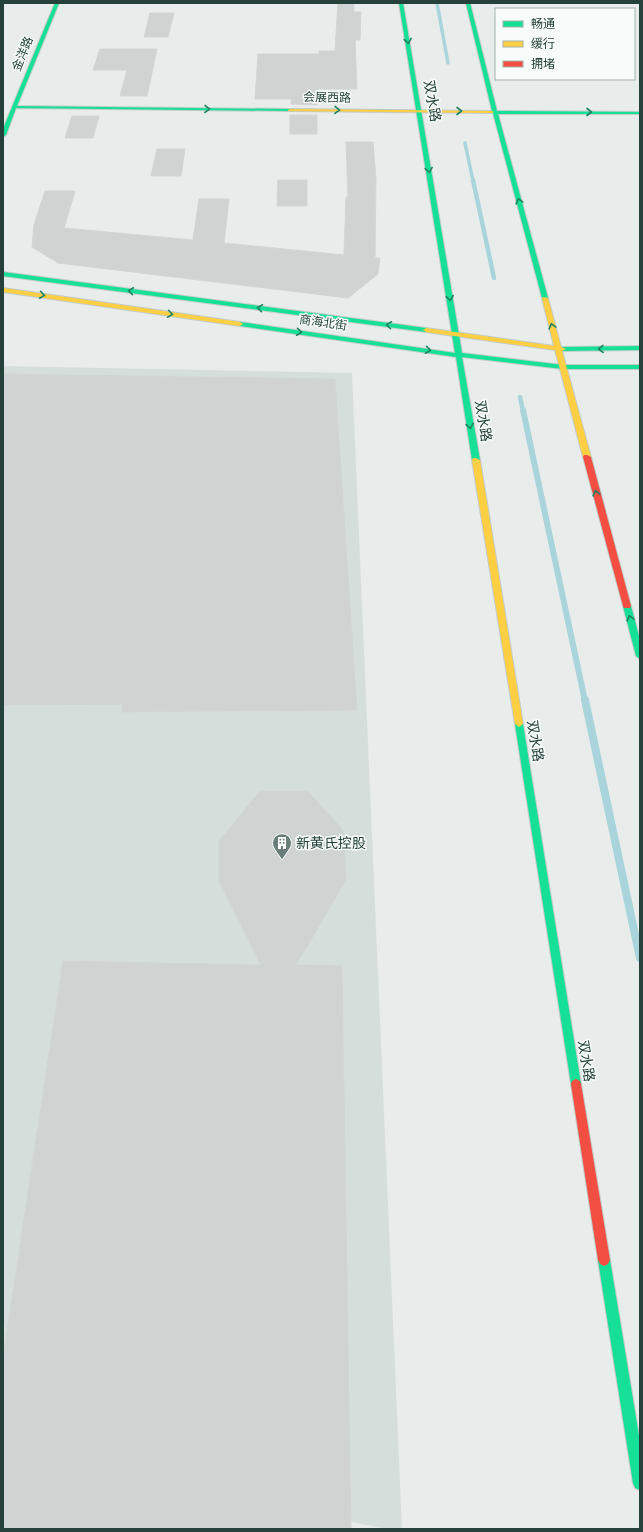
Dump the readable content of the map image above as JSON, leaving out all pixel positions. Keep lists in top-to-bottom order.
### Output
{
  "streets": {
    "main road": [
      "金洋路",
      "会展西路",
      "双水路",
      "商海北街"
    ]
  },
  "crossings": [
    ["金洋路", "会展西路"],
    ["会展西路", "双水路"],
    ["双水路", "商海北街"]
  ],
  "one_way": ["双水路"],
  "places": {
    "building": ["新黄氏控股"]
  },
  "legend": ["畅通", "缓行", "拥堵"]
}
